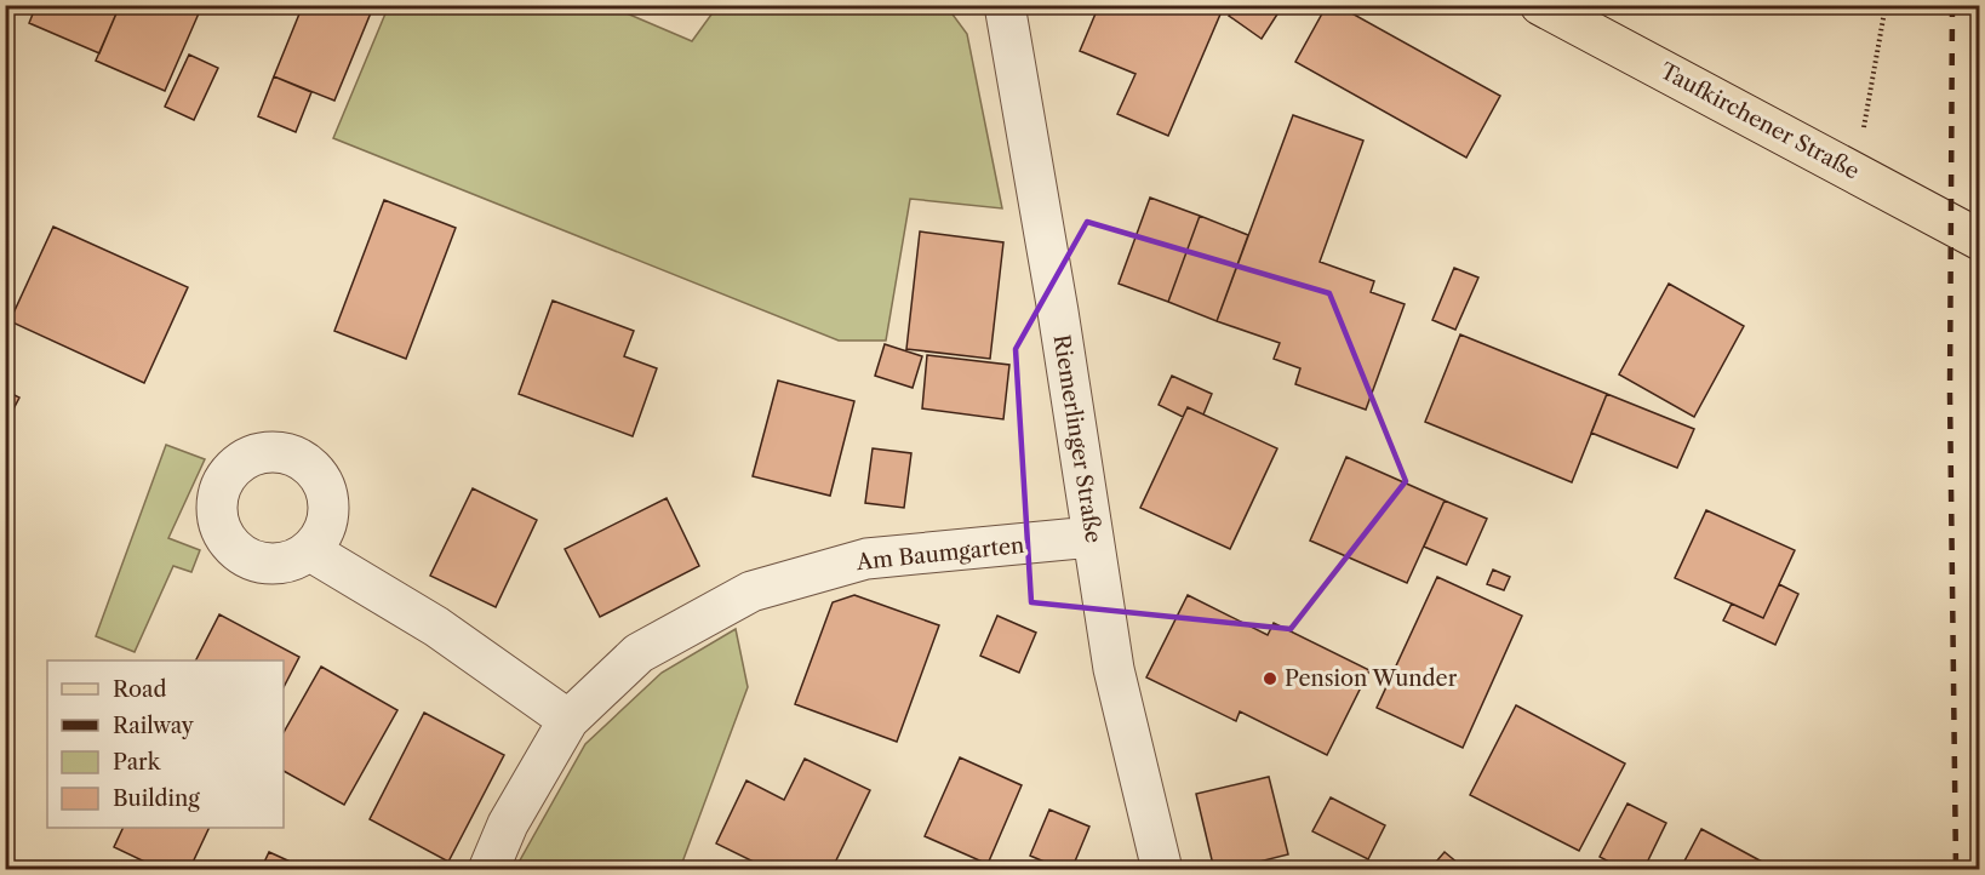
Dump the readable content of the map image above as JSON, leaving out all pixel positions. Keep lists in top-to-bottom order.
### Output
{
  "streets": {
    "main road": ["Taufkirchener Straße"],
    "street": ["Riemerlinger Straße", "Am Baumgarten"]
  },
  "crossings": [
    ["Riemerlinger Straße", "Am Baumgarten"]
  ],
  "places": ["Pension Wunder"],
  "legend": [
    "Road",
    "Railway",
    "Park",
    "Building"
  ]
}
